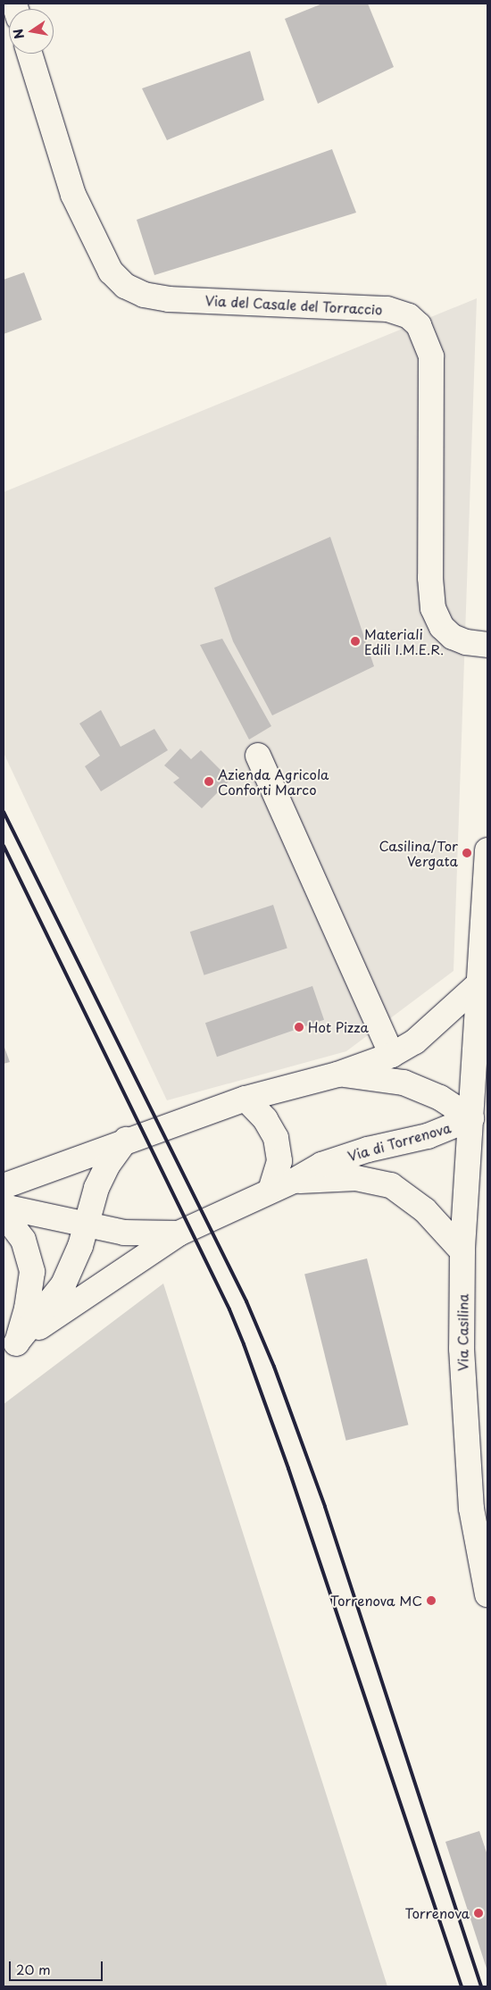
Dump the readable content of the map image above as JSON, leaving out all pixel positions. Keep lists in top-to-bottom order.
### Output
{
  "streets": {
    "street": ["Via del Casale del Torraccio", "Via di Torrenova", "Via Casilina"]
  },
  "crossings": [
    ["Via di Torrenova", "Via Casilina"]
  ],
  "places": [
    "Materiali Edili I.M.E.R.",
    "Azienda Agricola Conforti Marco",
    "Casilina/Tor Vergata",
    "Hot Pizza",
    "Torrenova MC",
    "Torrenova"
  ],
  "scale_bar": "20 m",
  "north": "left"
}
